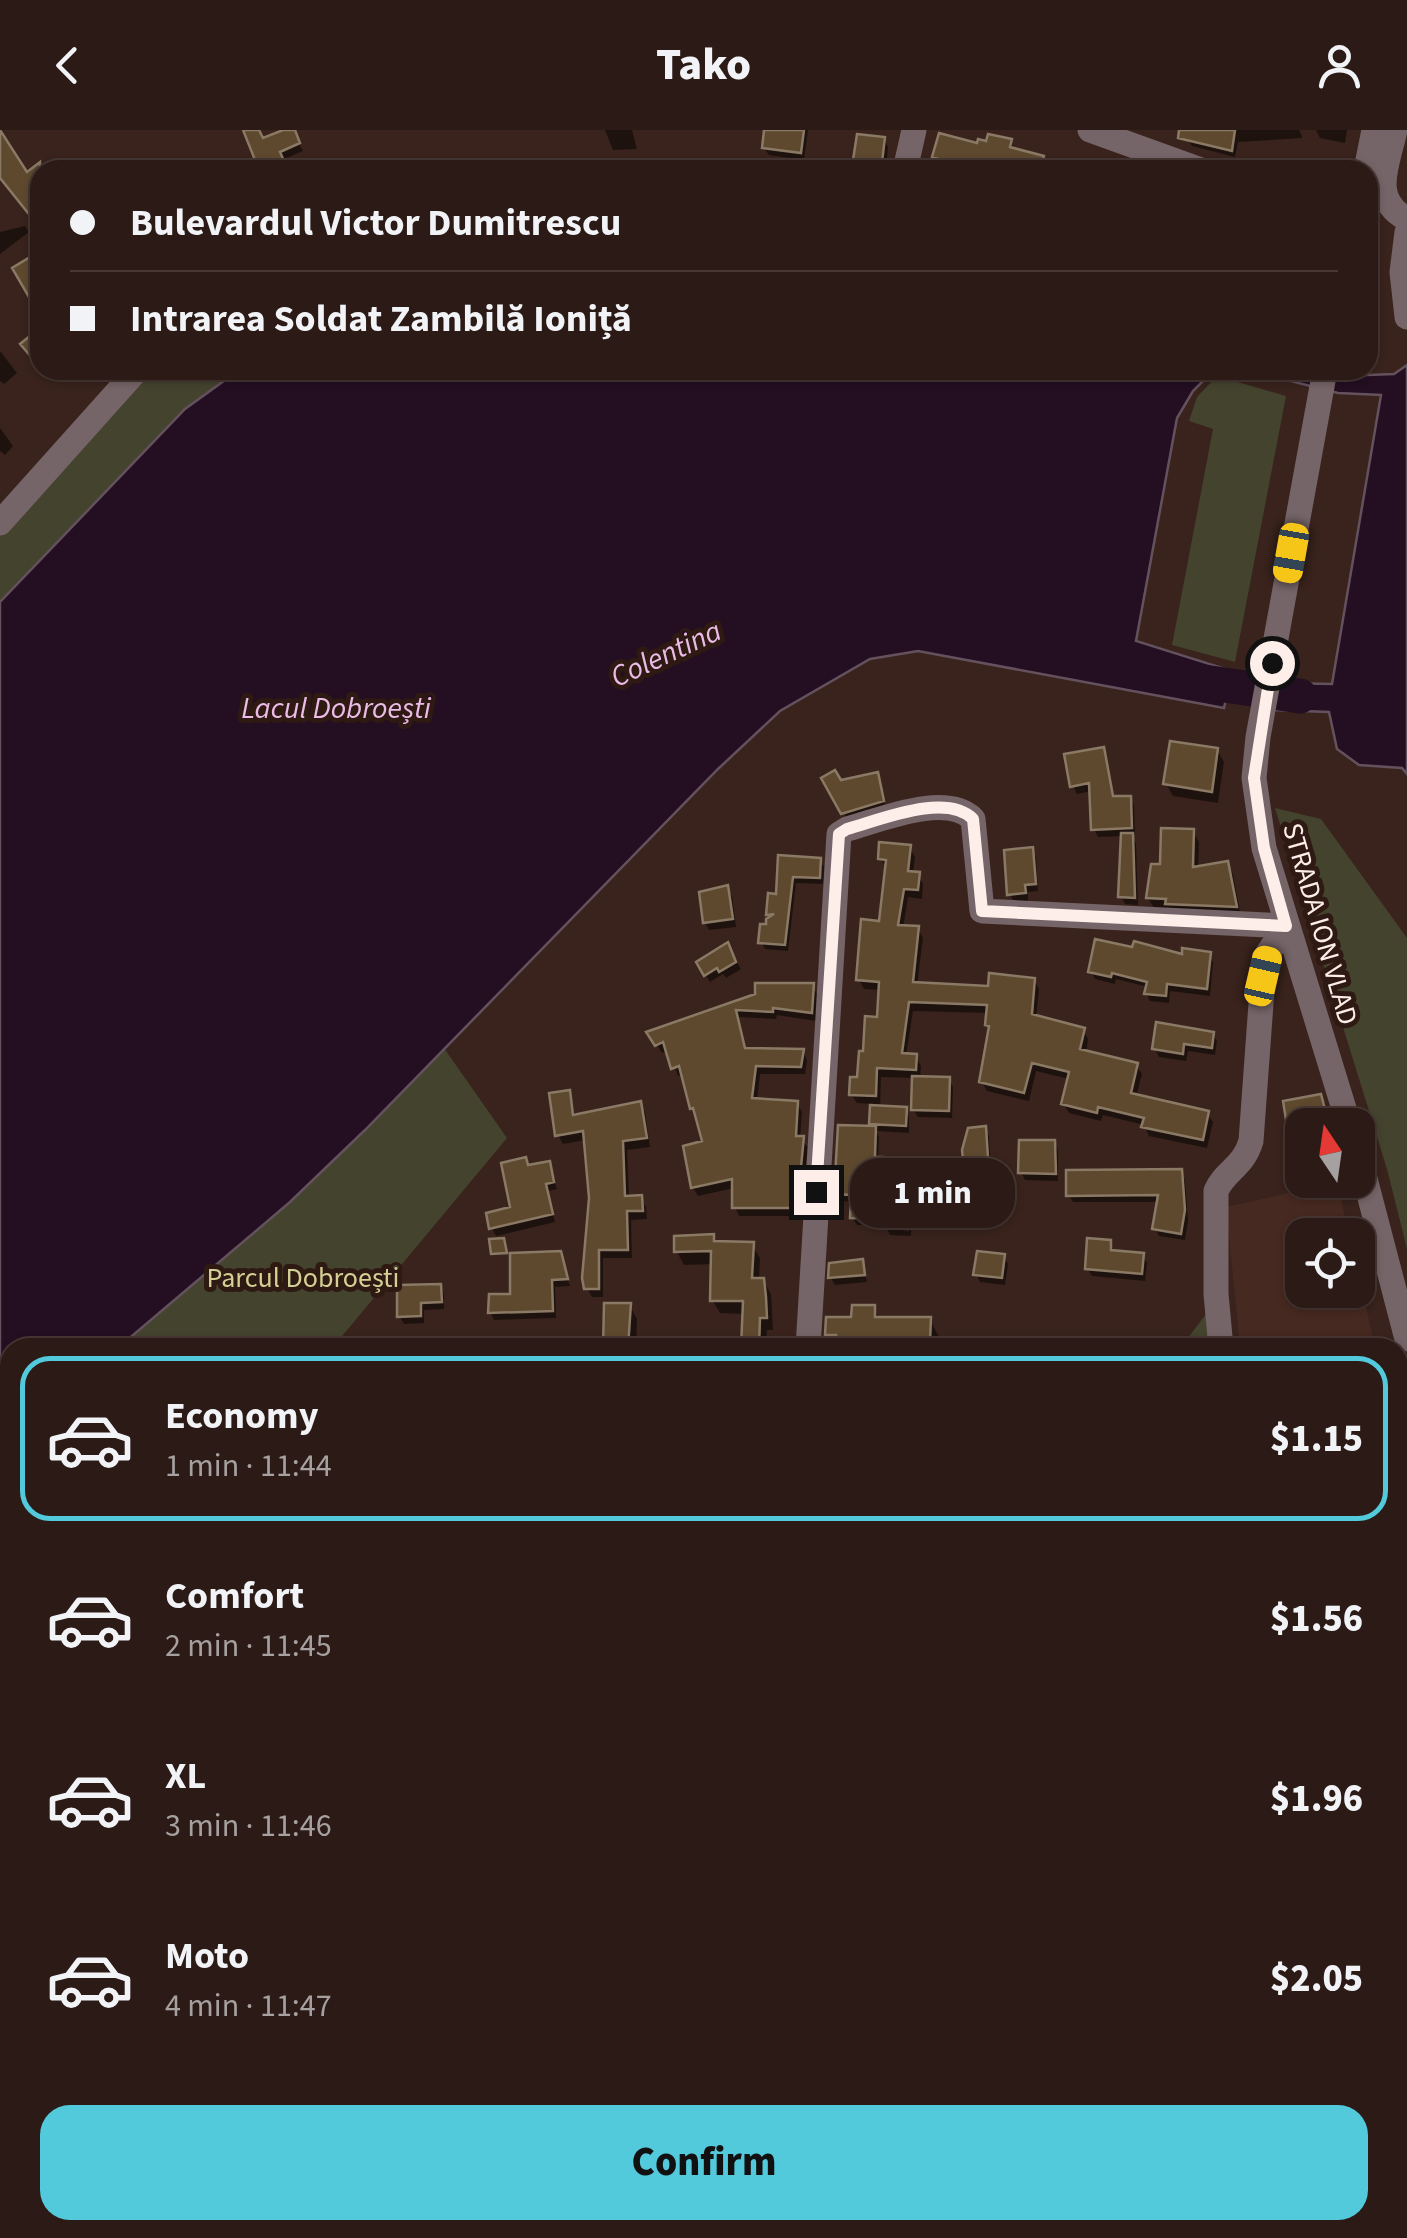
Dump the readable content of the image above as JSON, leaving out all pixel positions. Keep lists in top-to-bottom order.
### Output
{
  "streets": {
    "street": ["STRADA ION VLAD"]
  },
  "water": ["Colentina", "Lacul Dobroești"],
  "parks": ["Parcul Dobroești"],
  "north": "top",
  "page": {
    "header": "Tako",
    "banner": ["Bulevardul Victor Dumitrescu", "Intrarea Soldat Zambilă Ioniță"],
    "bubble": "1 min",
    "list": [
      {
        "name": "Economy",
        "note": "1 min · 11:44",
        "value": "$1.15"
      },
      {
        "name": "Comfort",
        "note": "2 min · 11:45",
        "value": "$1.56"
      },
      {
        "name": "XL",
        "note": "3 min · 11:46",
        "value": "$1.96"
      },
      {
        "name": "Moto",
        "note": "4 min · 11:47",
        "value": "$2.05"
      }
    ],
    "buttons": "Confirm"
  }
}
